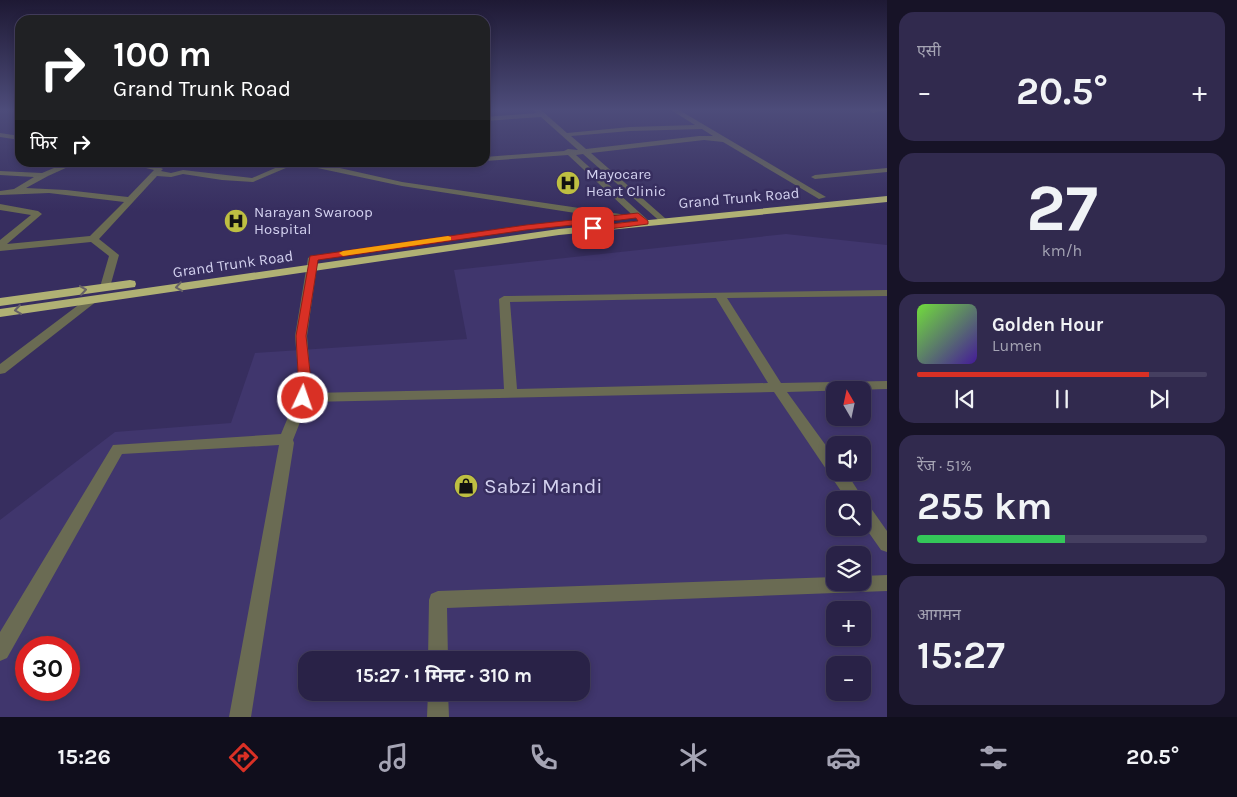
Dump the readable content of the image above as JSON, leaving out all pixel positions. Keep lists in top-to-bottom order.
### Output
{
  "streets": {
    "highway": ["Grand Trunk Road"]
  },
  "places": {
    "hospital": ["Mayocare Heart Clinic", "Narayan Swaroop Hospital"],
    "shop": ["Sabzi Mandi"]
  },
  "north": "top",
  "page": {
    "tile": [
      "एसी",
      ["27", "km/h"],
      ["रेंज · 51%", "255 km"],
      ["आगमन", "15:27"]
    ],
    "turn": ["100 m", "Grand Trunk Road"],
    "heat": ["−", "20.5°", "+"],
    "then": "फिर",
    "song": ["Golden Hour", "Lumen"],
    "map_buttons": ["+", "−"],
    "limit": "30",
    "trip": "15:27 · 1 मिनट · 310 m",
    "tabs": ["15:26", "20.5°"]
  }
}
